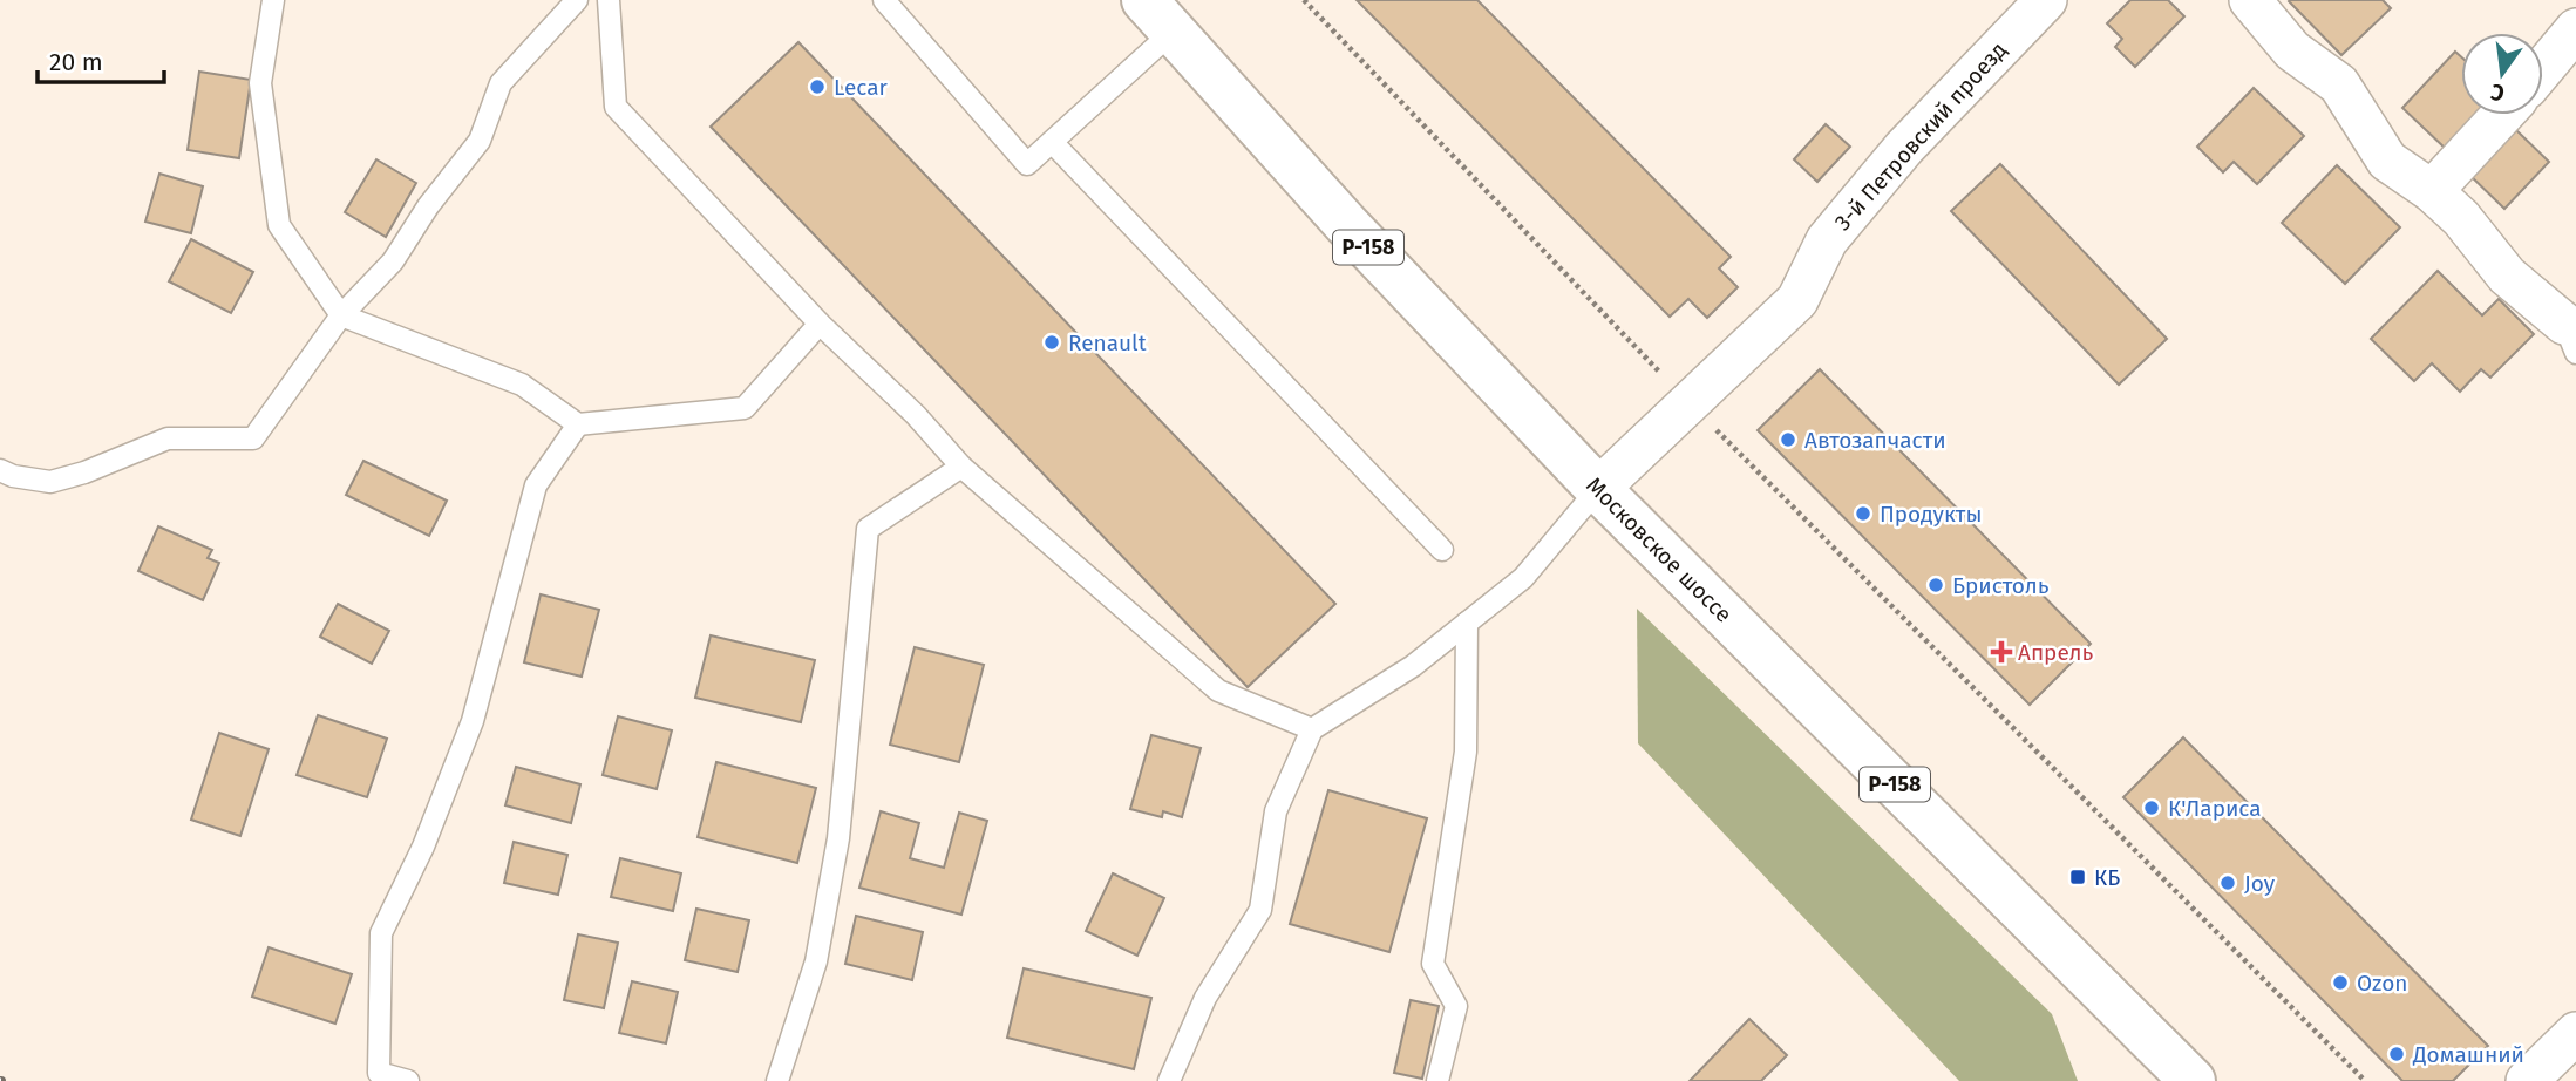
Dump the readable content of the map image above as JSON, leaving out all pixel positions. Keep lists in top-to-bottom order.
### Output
{
  "streets": {
    "main road": ["Р-158", "Московское шоссе"],
    "street": ["3-й Петровский проезд"]
  },
  "crossings": [
    ["3-й Петровский проезд", "Московское шоссе"]
  ],
  "places": {
    "other": [
      "Lecar",
      "Renault",
      "Автозапчасти",
      "Продукты",
      "Бристоль",
      "К'Лариса",
      "Joy",
      "Ozon",
      "Домашний"
    ],
    "health": ["Апрель"],
    "transit": ["КБ"]
  },
  "scale_bar": "20 m",
  "north": "bottom"
}
